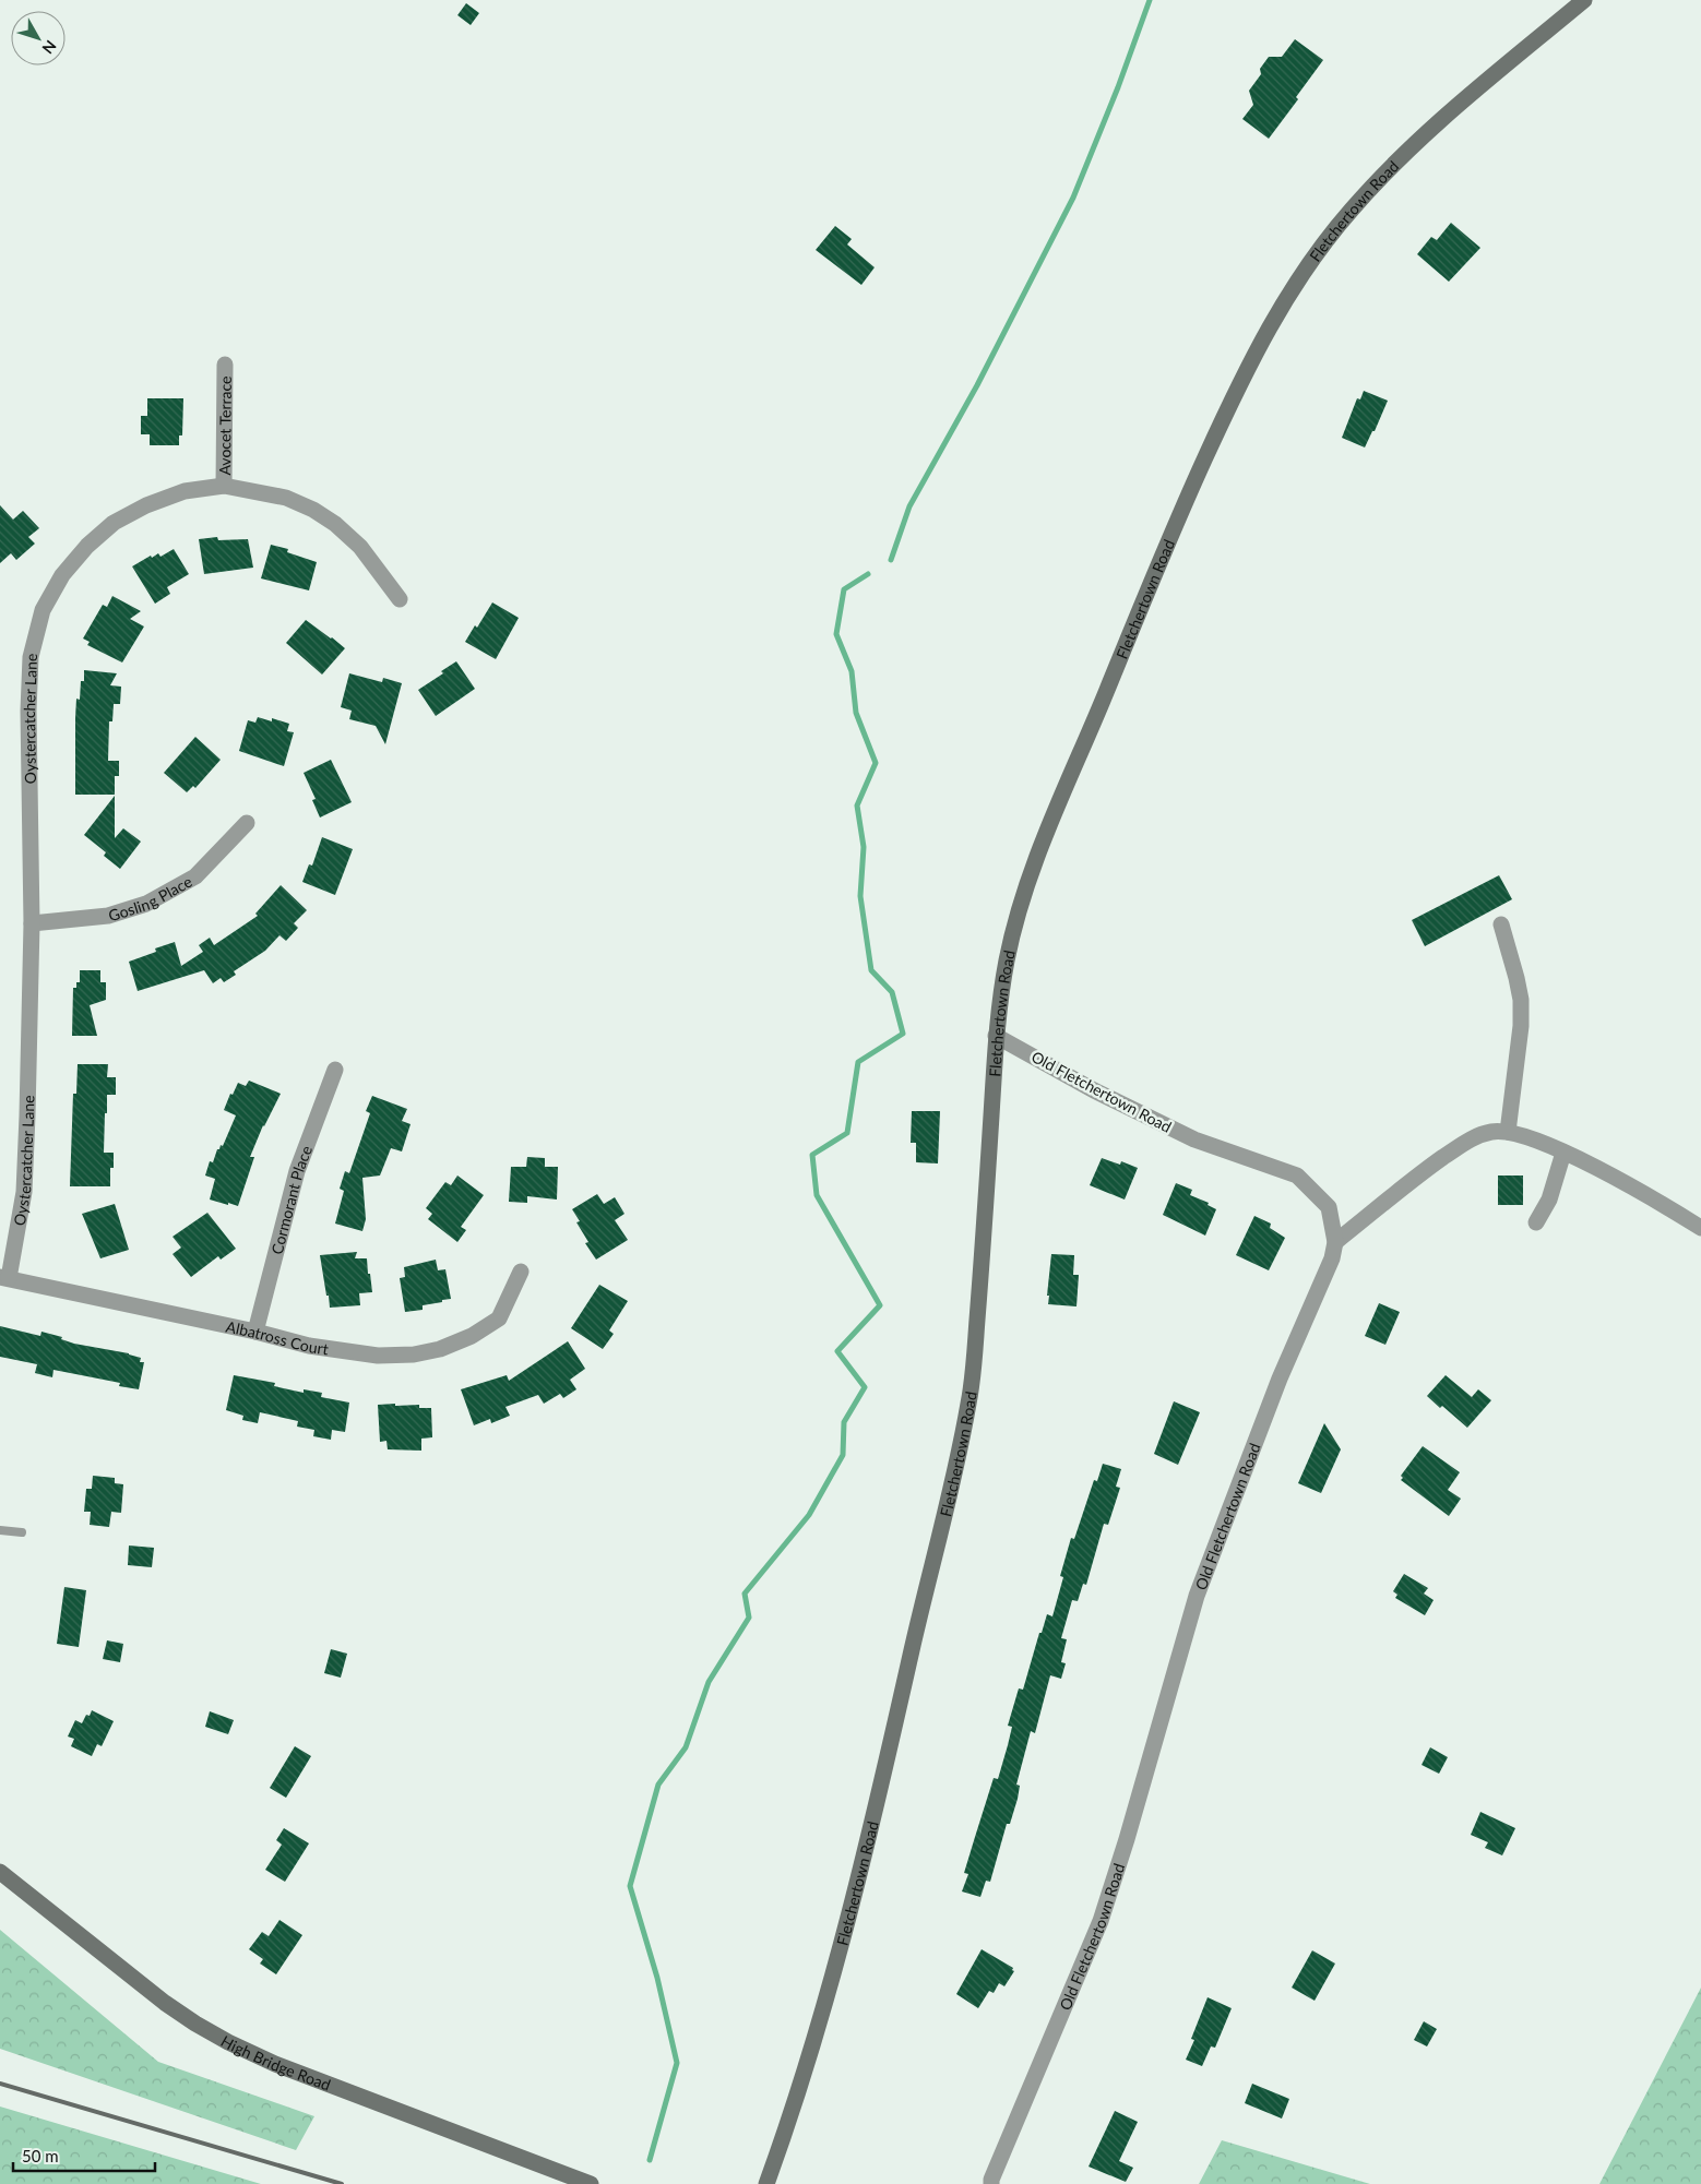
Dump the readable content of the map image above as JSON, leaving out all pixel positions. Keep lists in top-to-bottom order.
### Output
{
  "streets": {
    "street": [
      "Fletchertown Road",
      "Avocet Terrace",
      "Oystercatcher Lane",
      "Gosling Place",
      "Old Fletchertown Road",
      "Cormorant Place",
      "Albatross Court",
      "High Bridge Road"
    ]
  },
  "crossings": [
    ["Fletchertown Road", "Old Fletchertown Road"],
    ["Avocet Terrace", "Oystercatcher Lane"],
    ["Oystercatcher Lane", "Gosling Place"],
    ["Oystercatcher Lane", "Albatross Court"],
    ["Cormorant Place", "Albatross Court"]
  ],
  "scale_bar": "50 m",
  "north": "bottom right"
}
